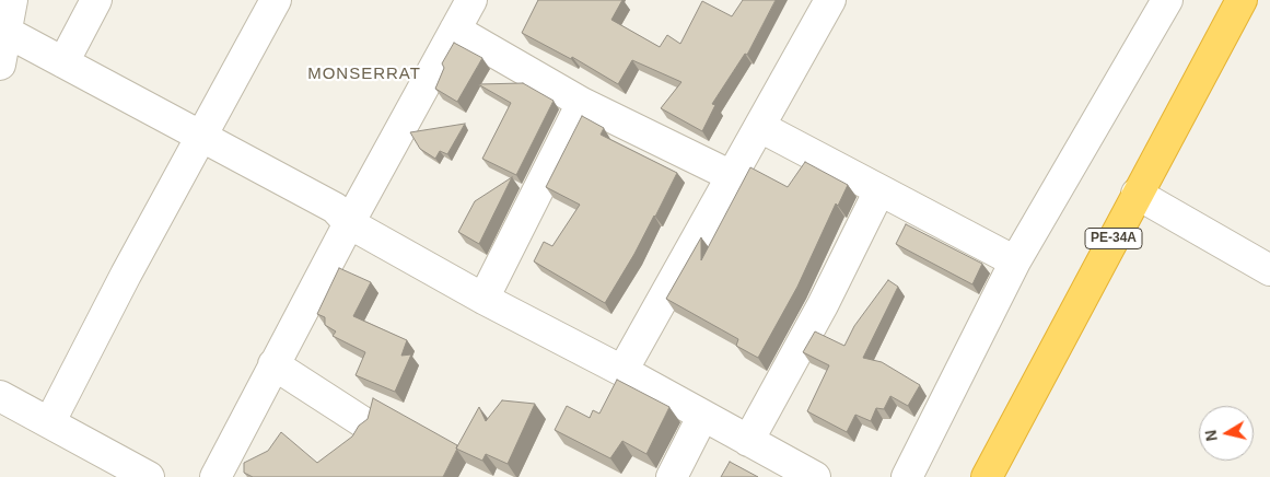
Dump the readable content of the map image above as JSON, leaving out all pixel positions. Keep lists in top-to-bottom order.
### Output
{
  "streets": {
    "highway": ["PE-34A"]
  },
  "districts": ["MONSERRAT"],
  "north": "left"
}
